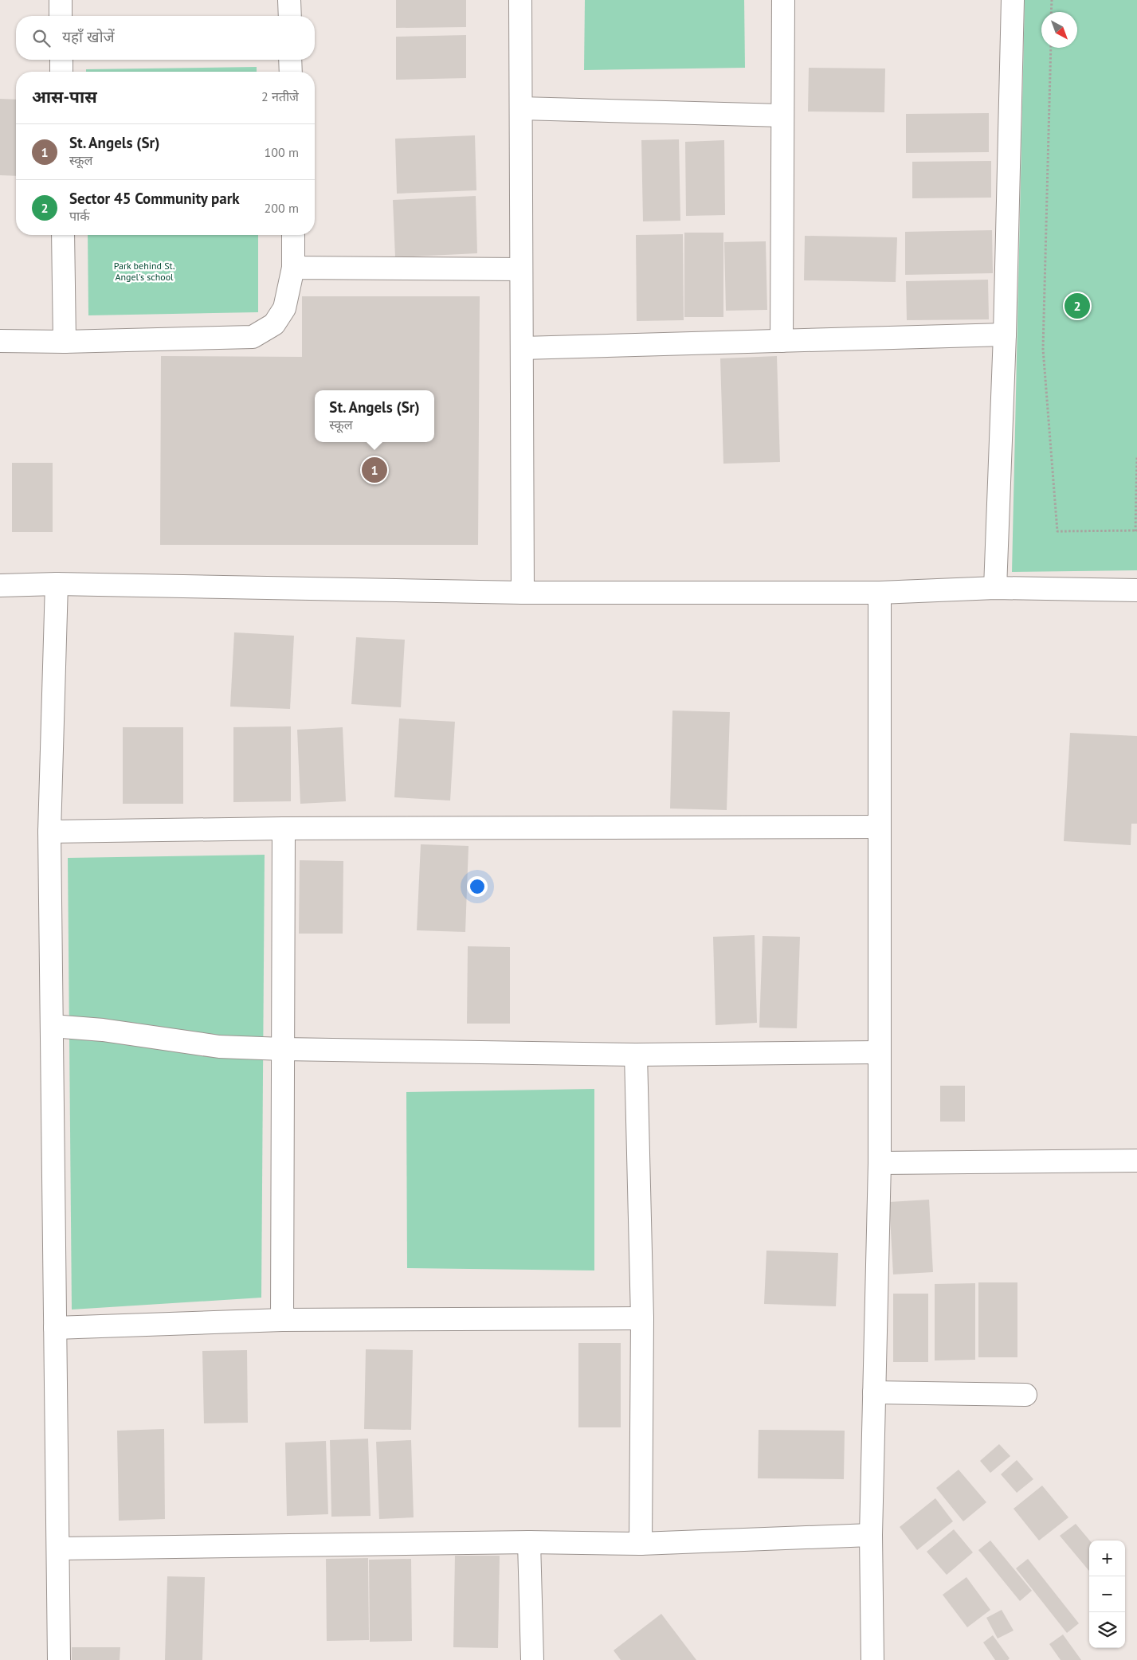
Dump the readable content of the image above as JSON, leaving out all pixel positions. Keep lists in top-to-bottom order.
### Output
{
  "parks": ["Park behind St. Angel's school"],
  "north": "bottom right",
  "page": {
    "search": "यहाँ खोजें",
    "heading": ["आस-पास", "2 नतीजे"],
    "list": [
      {
        "mark": "1",
        "name": "St. Angels (Sr)",
        "note": "स्कूल",
        "value": "100 m"
      },
      {
        "mark": "2",
        "name": "Sector 45 Community park",
        "note": "पार्क",
        "value": "200 m"
      }
    ],
    "pins": ["2", "1"],
    "popup": ["St. Angels (Sr)", "स्कूल"],
    "map_buttons": ["+", "−"]
  }
}
